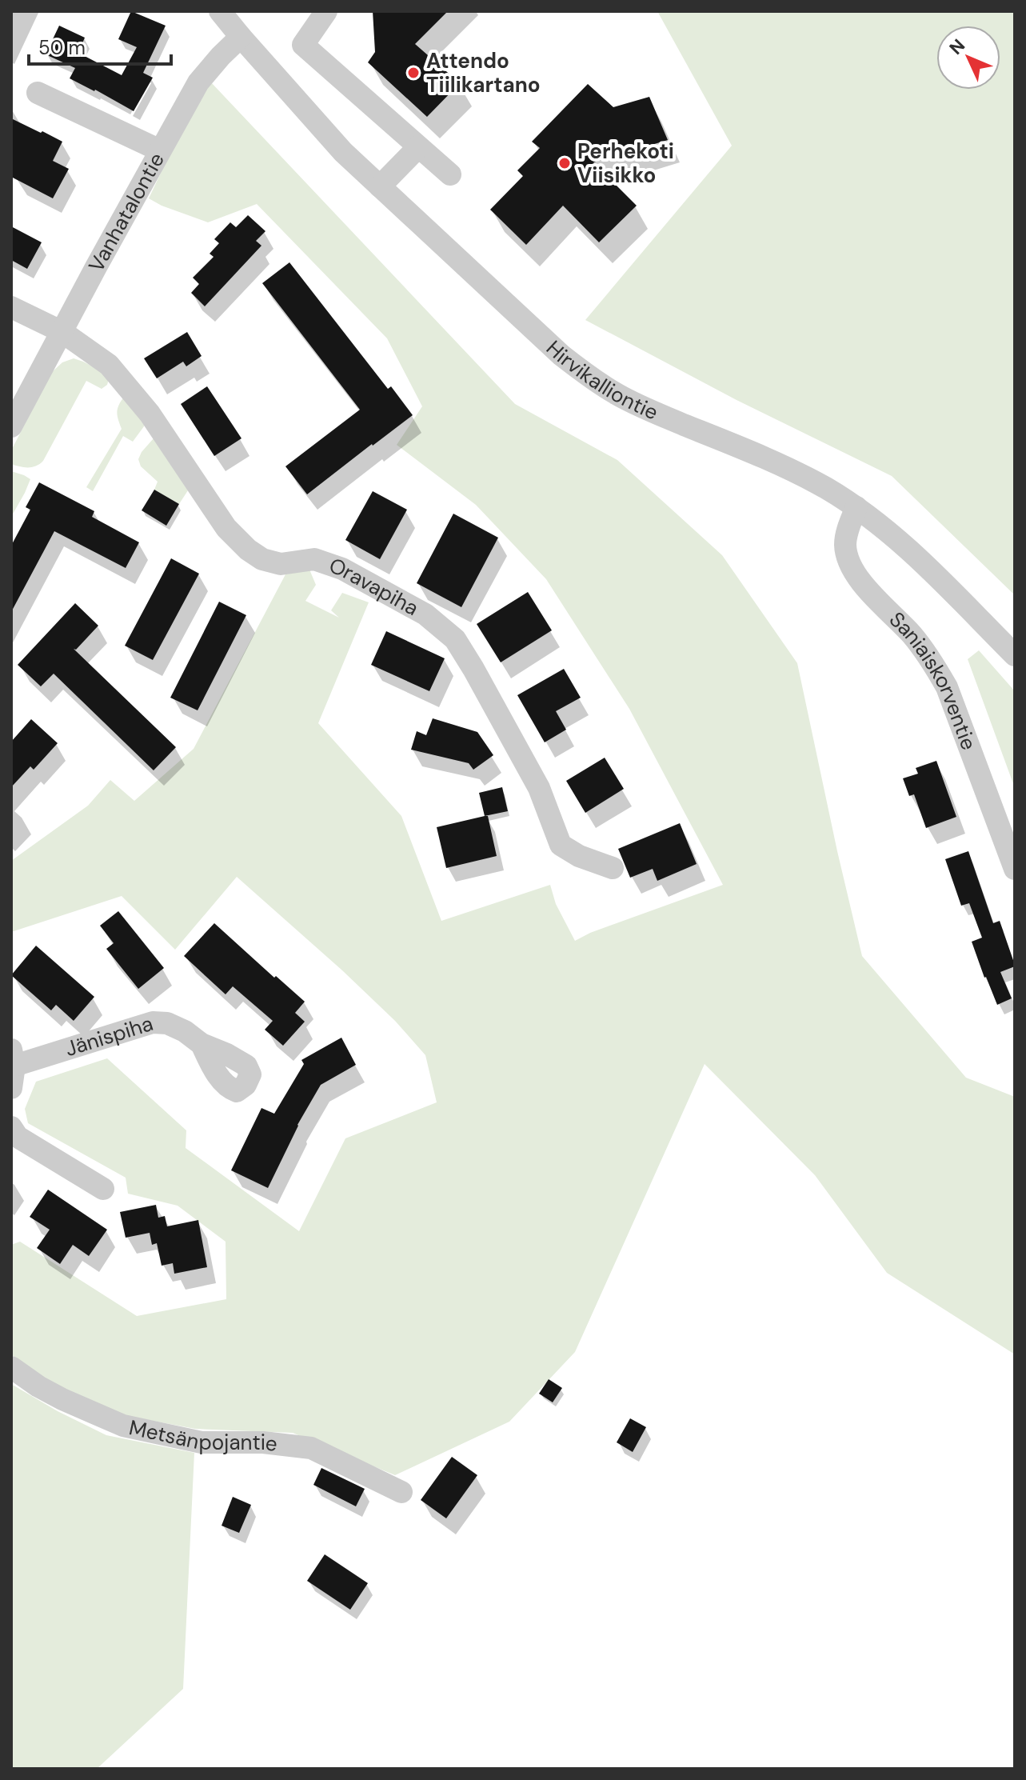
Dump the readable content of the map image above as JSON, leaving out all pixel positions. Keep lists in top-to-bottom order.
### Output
{
  "streets": {
    "street": [
      "Vanhatalontie",
      "Hirvikalliontie",
      "Oravapiha",
      "Saniaiskorventie",
      "Jänispiha",
      "Metsänpojantie"
    ]
  },
  "crossings": [
    ["Vanhatalontie", "Hirvikalliontie"],
    ["Vanhatalontie", "Oravapiha"],
    ["Hirvikalliontie", "Saniaiskorventie"]
  ],
  "places": ["Attendo Tiilikartano", "Perhekoti Viisikko"],
  "scale_bar": "50 m",
  "north": "top left"
}
